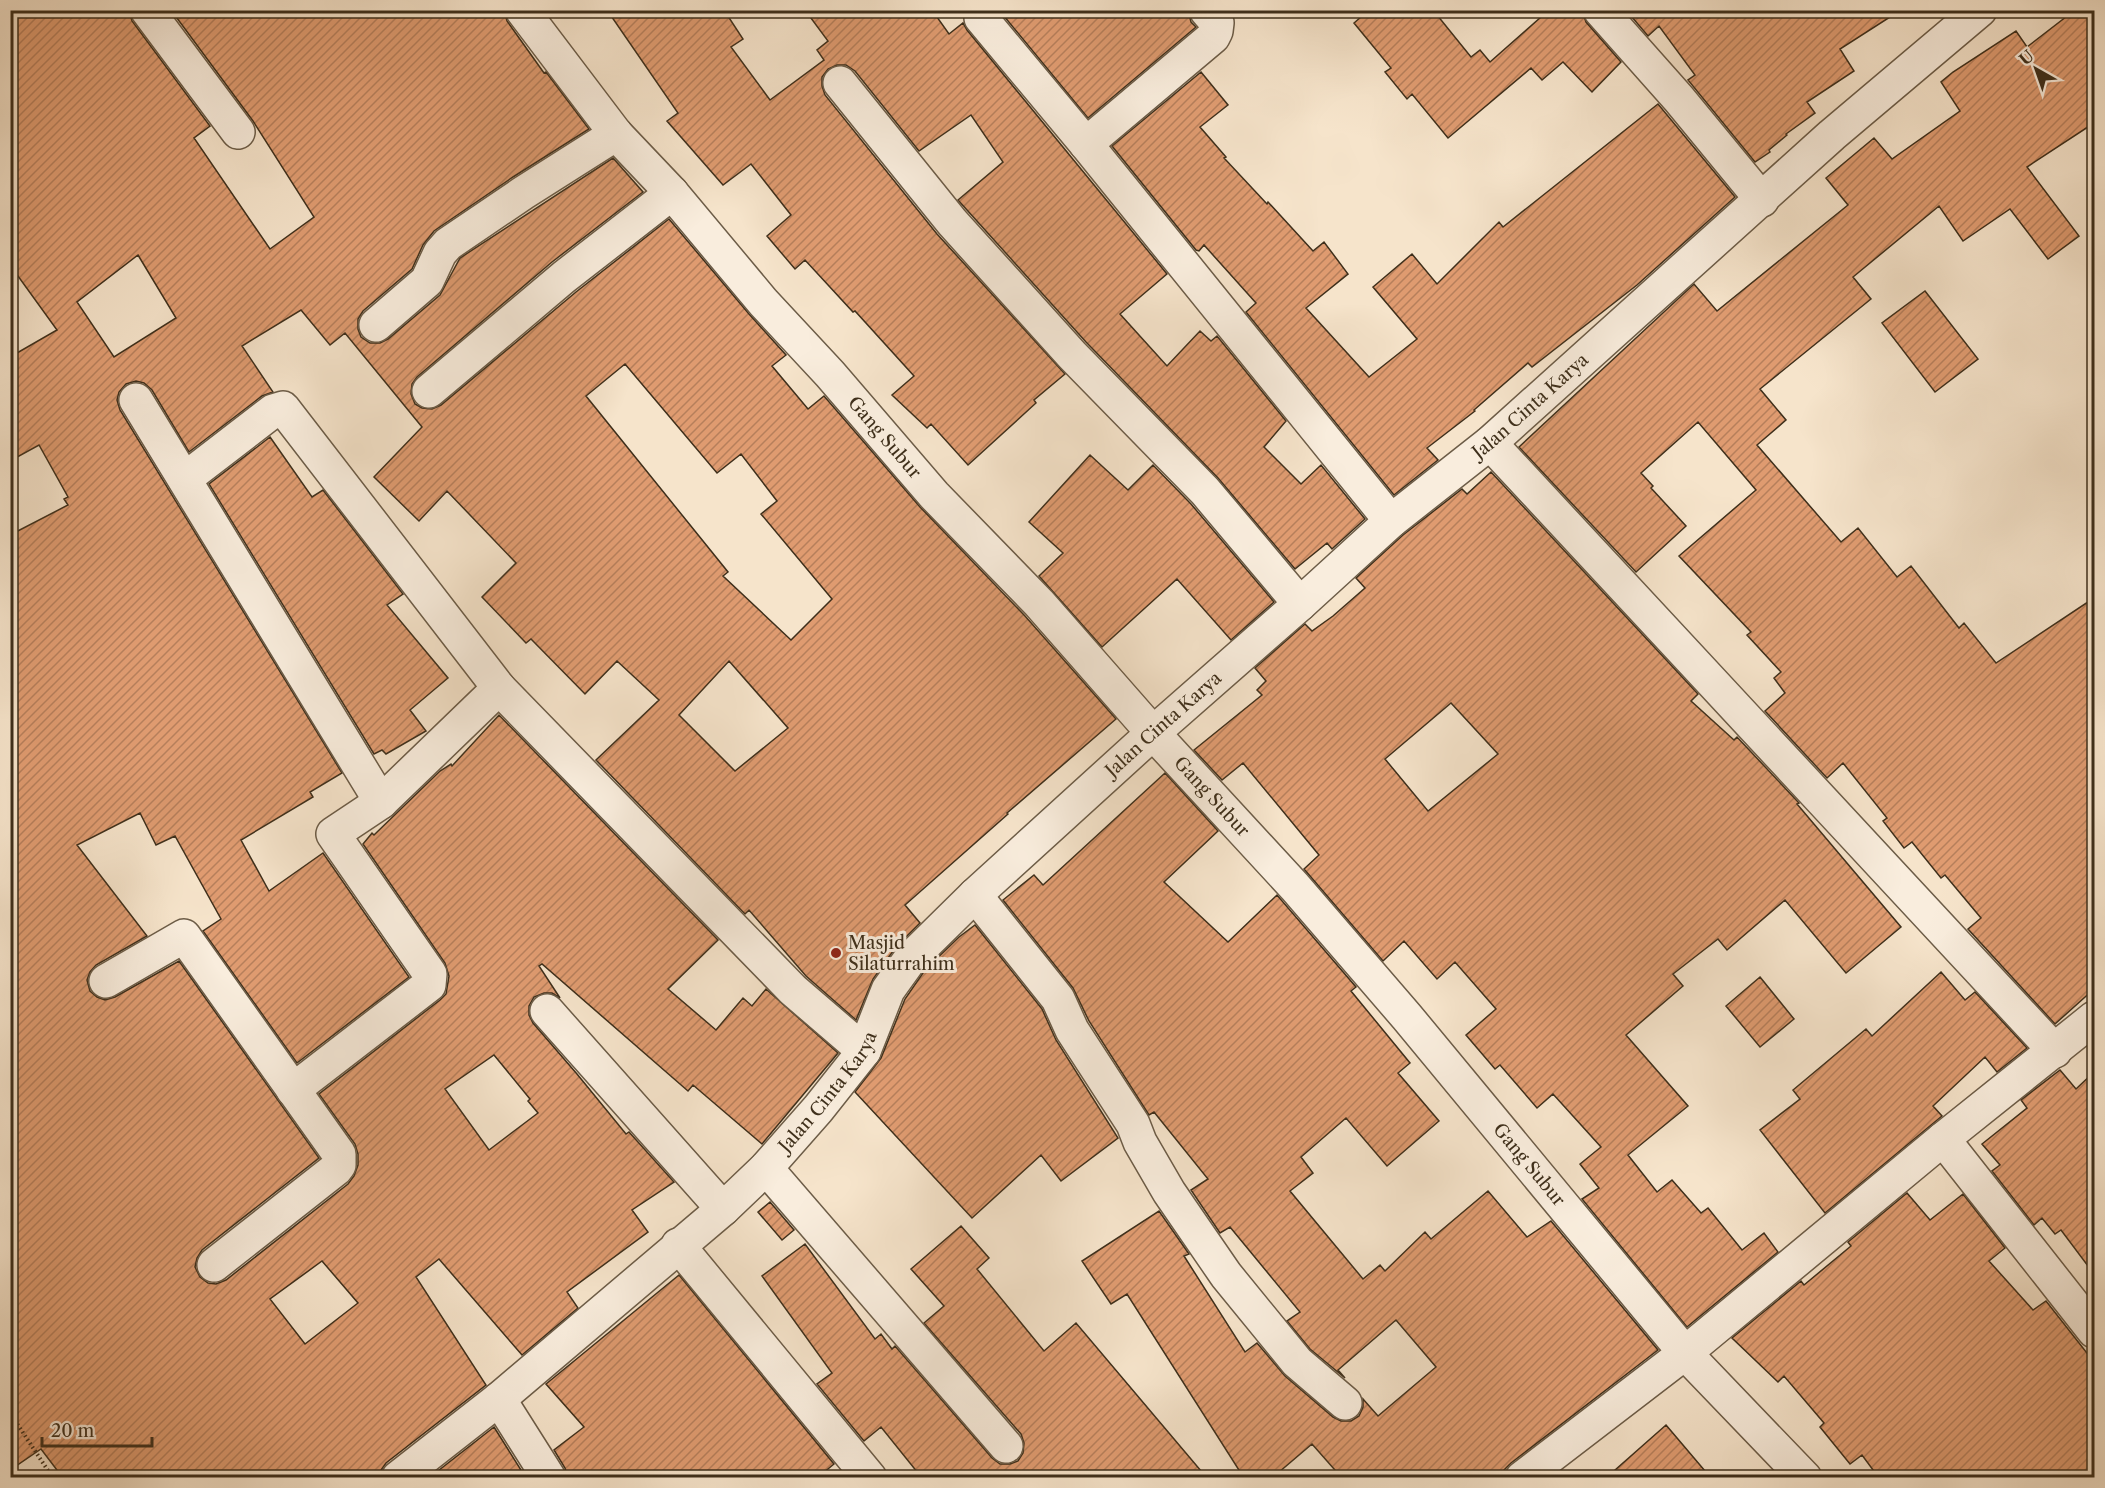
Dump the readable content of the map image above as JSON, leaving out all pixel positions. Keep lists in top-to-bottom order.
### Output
{
  "streets": {
    "street": ["Jalan Cinta Karya", "Gang Subur"]
  },
  "crossings": [
    ["Jalan Cinta Karya", "Gang Subur"]
  ],
  "places": ["Masjid Silaturrahim"],
  "scale_bar": "20 m",
  "north": "top left"
}
